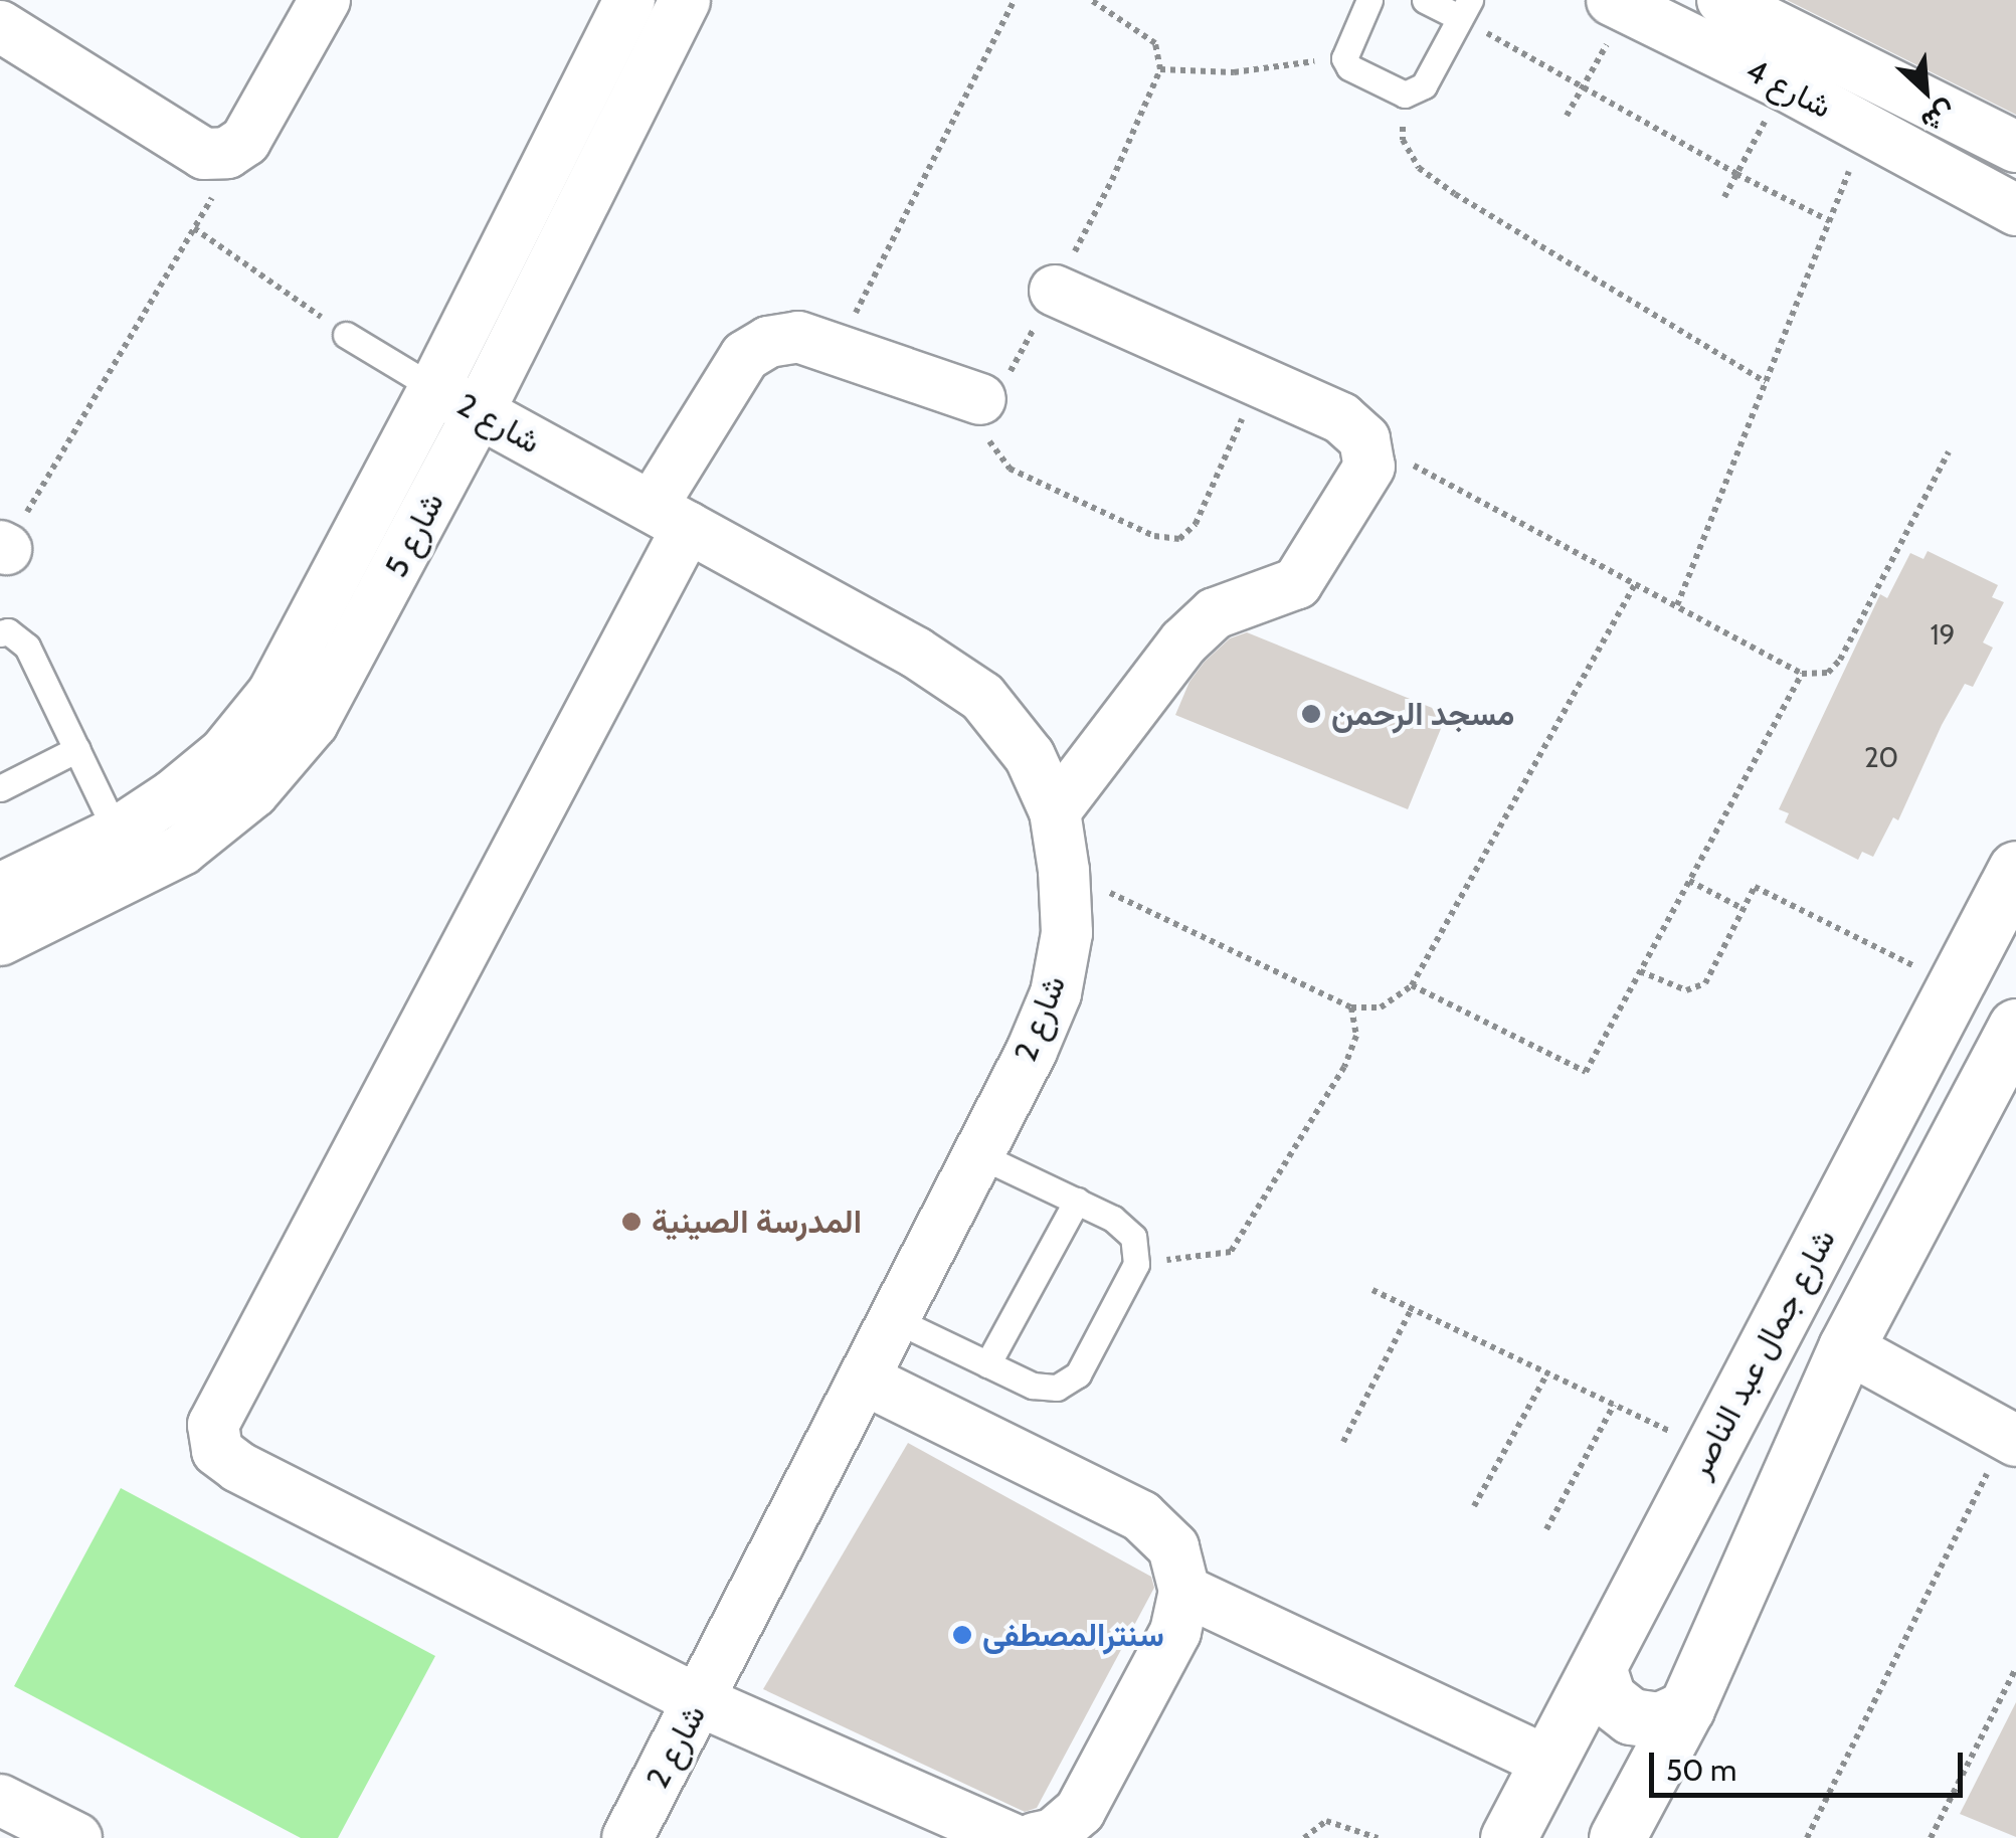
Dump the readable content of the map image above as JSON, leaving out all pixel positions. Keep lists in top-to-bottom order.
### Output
{
  "streets": {
    "main road": ["شارع جمال عبد الناصر"],
    "street": ["شارع 4", "شارع 2", "شارع 5"]
  },
  "crossings": [
    ["شارع 2", "شارع 5"]
  ],
  "places": ["مسجد الرحمن", "المدرسة الصينية", "سنترالمصطفى"],
  "house_numbers": ["19", "20"],
  "scale_bar": "50 m",
  "north": "bottom right"
}
